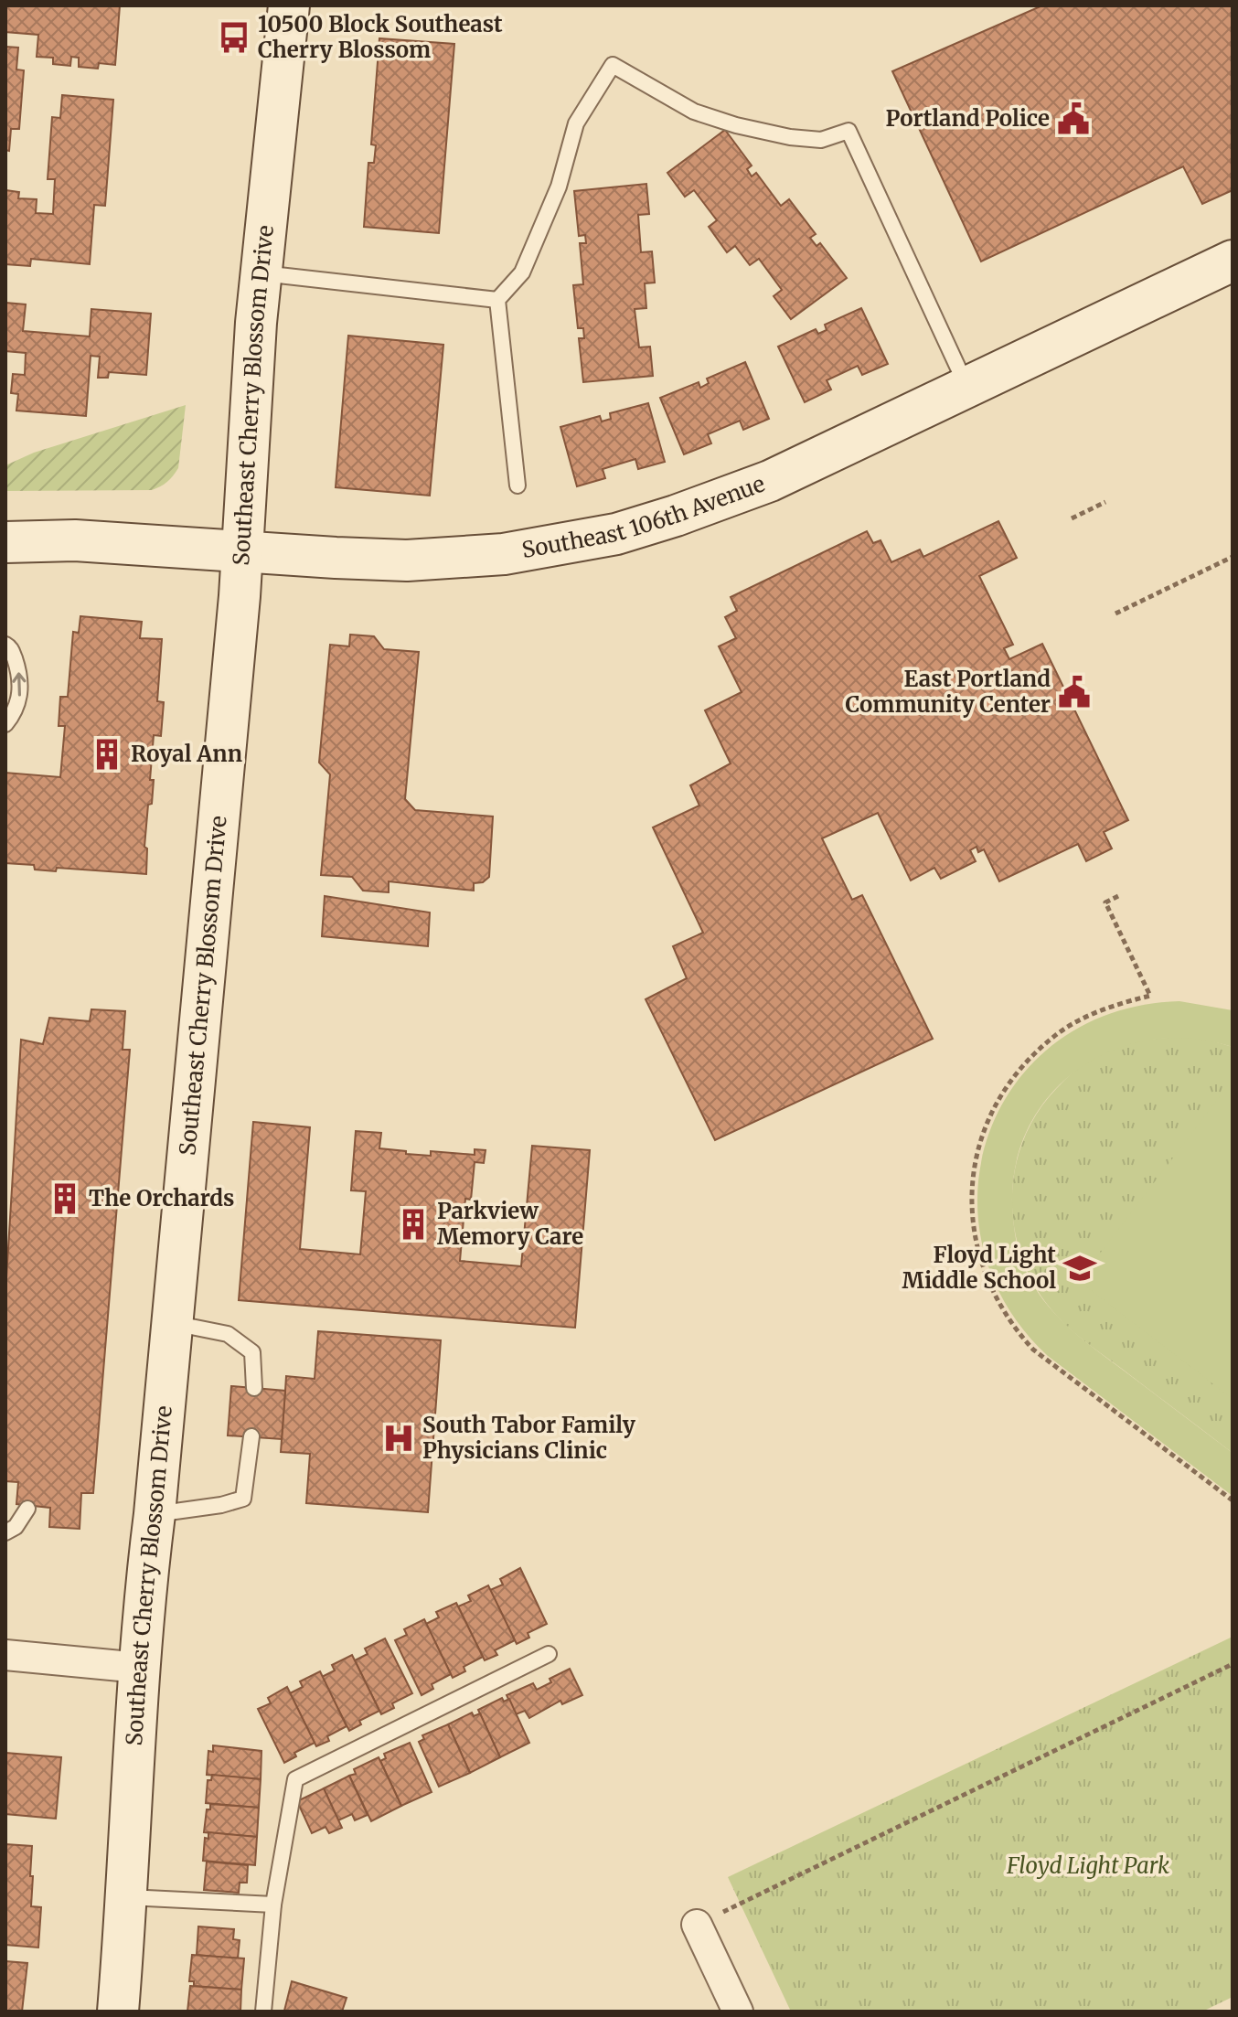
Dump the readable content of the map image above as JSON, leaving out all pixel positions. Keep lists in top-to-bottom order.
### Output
{
  "streets": {
    "main road": ["Southeast Cherry Blossom Drive", "Southeast 106th Avenue"]
  },
  "crossings": [
    ["Southeast Cherry Blossom Drive", "Southeast 106th Avenue"]
  ],
  "parks": ["Floyd Light Park"],
  "places": {
    "bus stop": ["10500 Block Southeast Cherry Blossom"],
    "public building": ["Portland Police", "East Portland Community Center"],
    "building": ["Royal Ann", "The Orchards", "Parkview Memory Care"],
    "school or university": ["Floyd Light Middle School"],
    "hospital": ["South Tabor Family Physicians Clinic"]
  }
}
